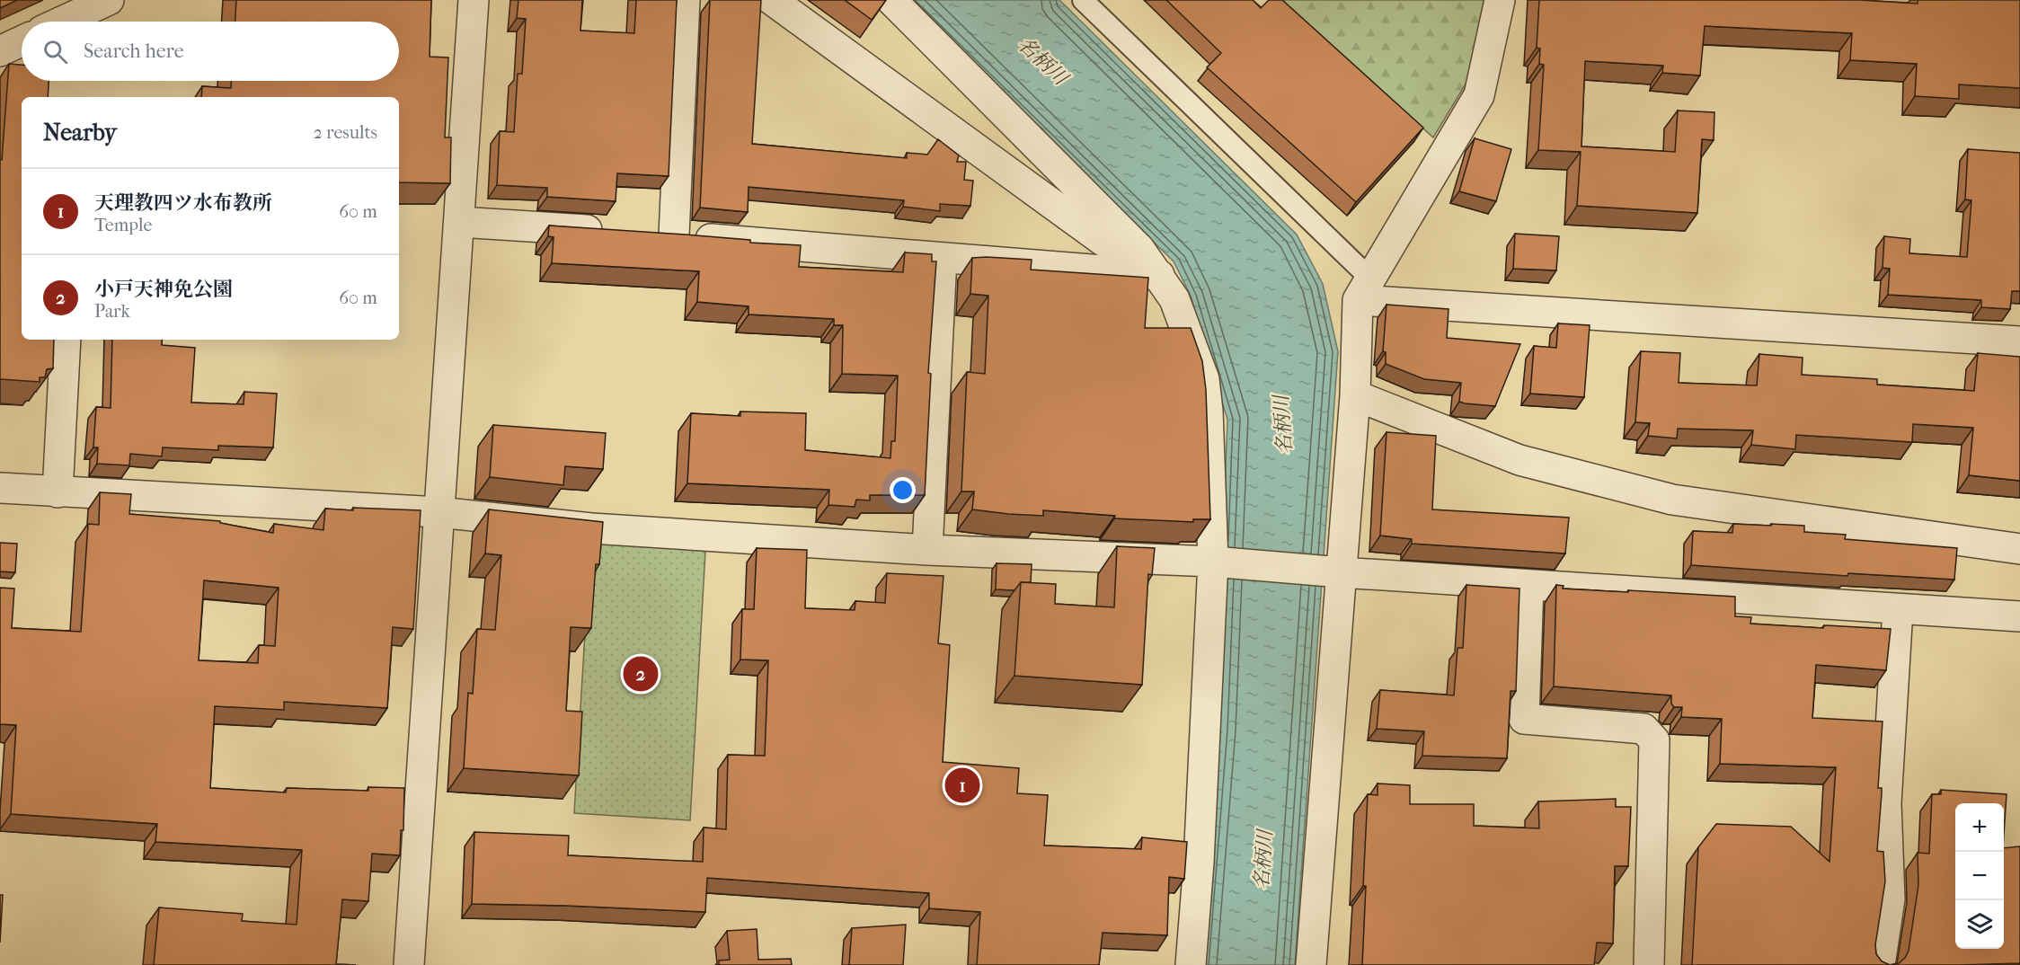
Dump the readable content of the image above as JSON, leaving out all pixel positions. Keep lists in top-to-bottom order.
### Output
{
  "water": ["名柄川"],
  "page": {
    "search": "Search here",
    "heading": ["Nearby", "2 results"],
    "list": [
      {
        "mark": "1",
        "name": "天理教四ツ水布教所",
        "note": "Temple",
        "value": "60 m"
      },
      {
        "mark": "2",
        "name": "小戸天神免公園",
        "note": "Park",
        "value": "60 m"
      }
    ],
    "pins": ["2", "1"],
    "map_buttons": ["+", "−"]
  }
}
